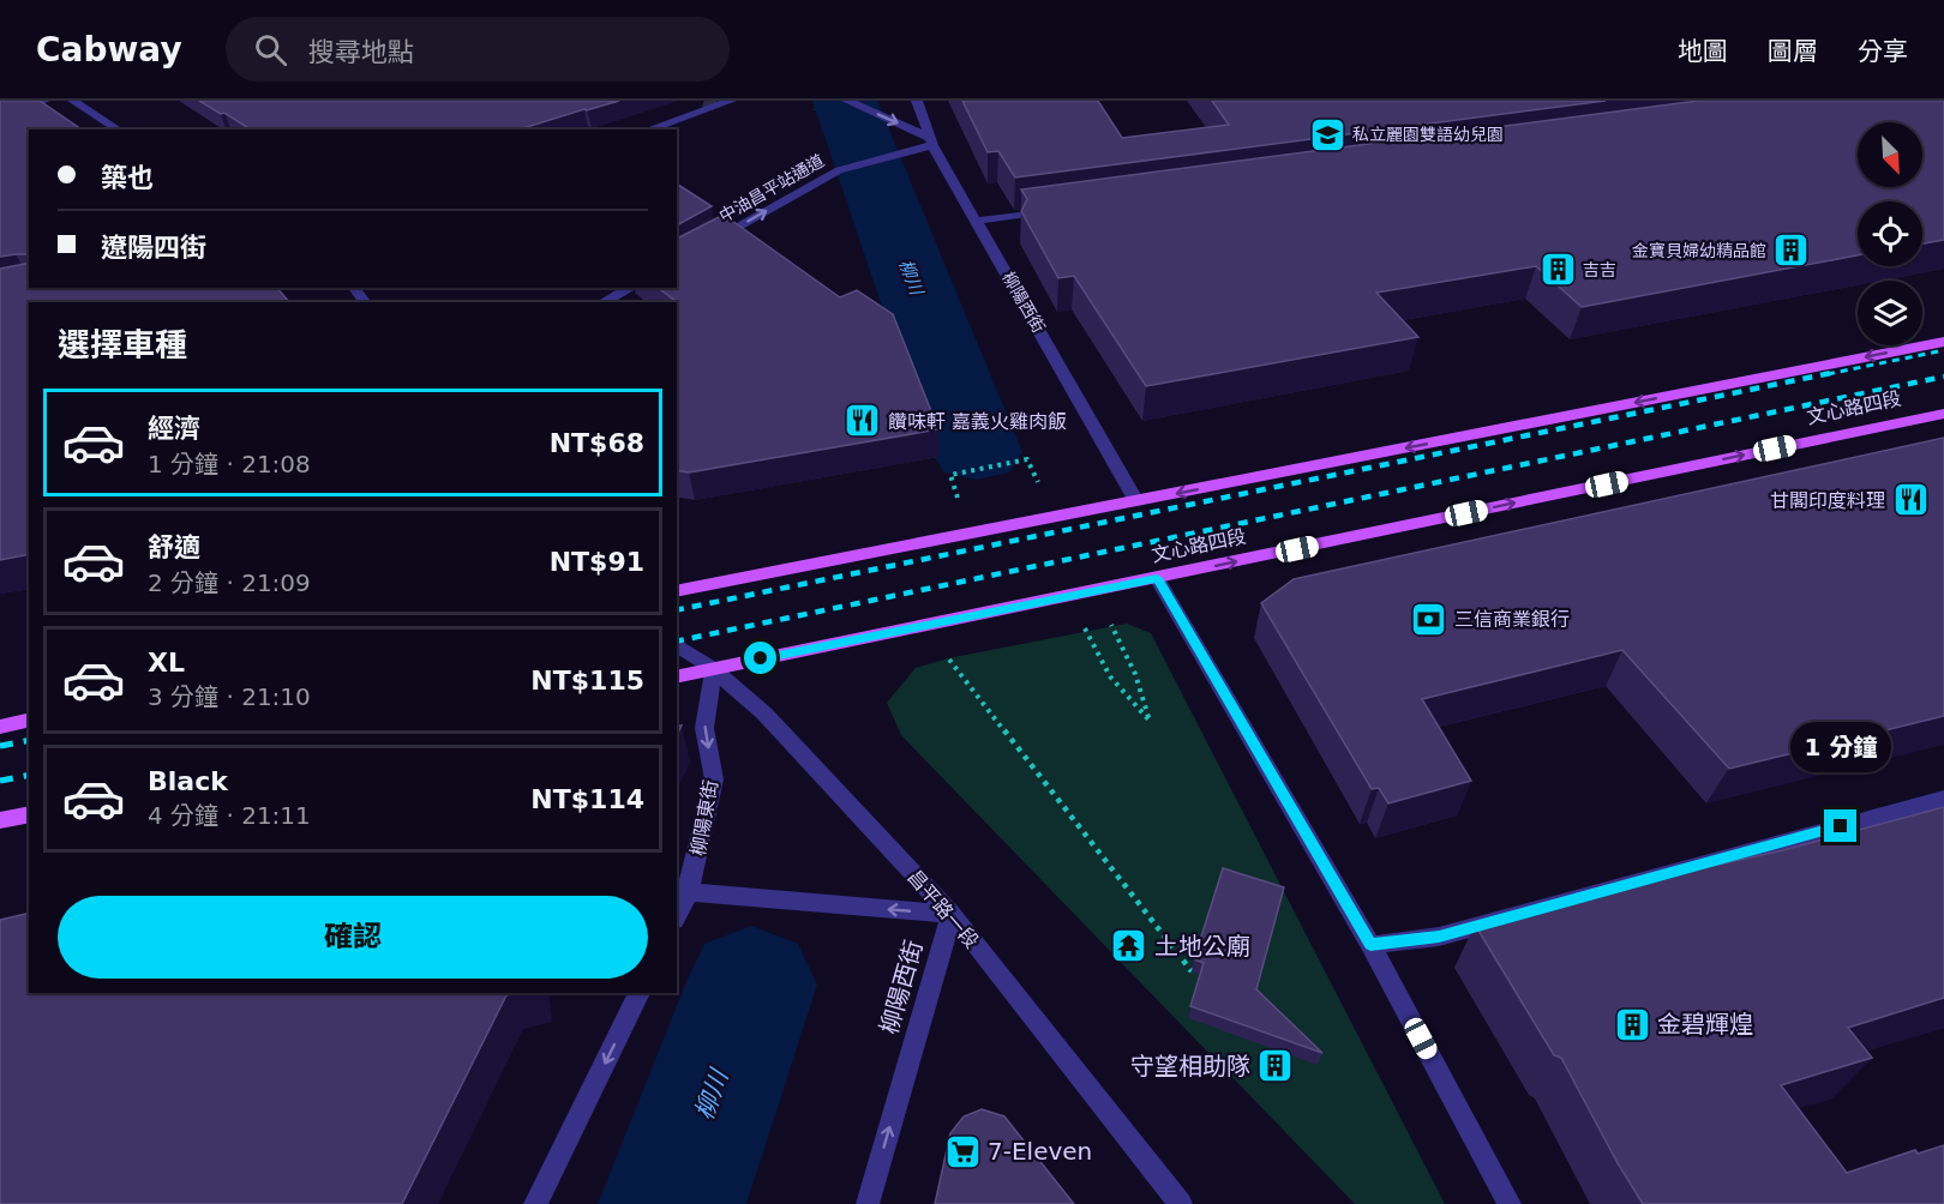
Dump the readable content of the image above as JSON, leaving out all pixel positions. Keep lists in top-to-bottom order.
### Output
{
  "streets": {
    "main road": ["文心路四段"],
    "street": [
      "中油昌平站通道",
      "柳陽西街",
      "柳陽東街",
      "昌平路一段"
    ]
  },
  "crossings": [
    ["中油昌平站通道", "柳陽西街"],
    ["柳陽西街", "柳陽東街"],
    ["柳陽西街", "昌平路一段"],
    ["文心路四段", "柳陽東街"],
    ["文心路四段", "昌平路一段"],
    ["柳陽東街", "昌平路一段"]
  ],
  "one_way": ["柳陽東街"],
  "water": ["柳川"],
  "places": {
    "school or university": ["私立麗園雙語幼兒園"],
    "building": [
      "金寶貝婦幼精品館",
      "吉吉",
      "金碧輝煌",
      "守望相助隊"
    ],
    "restaurant": ["饡味軒 嘉義火雞肉飯", "甘閣印度料理"],
    "bank": ["三信商業銀行"],
    "temple": ["土地公廟"],
    "supermarket": ["7-Eleven"]
  },
  "north": "bottom right",
  "page": {
    "header": "Cabway",
    "search": "搜尋地點",
    "nav": ["地圖", "圖層", "分享"],
    "banner": ["築也", "遼陽四街"],
    "heading": "選擇車種",
    "list": [
      {
        "name": "經濟",
        "note": "1 分鐘 · 21:08",
        "value": "NT$68"
      },
      {
        "name": "舒適",
        "note": "2 分鐘 · 21:09",
        "value": "NT$91"
      },
      {
        "name": "XL",
        "note": "3 分鐘 · 21:10",
        "value": "NT$115"
      },
      {
        "name": "Black",
        "note": "4 分鐘 · 21:11",
        "value": "NT$114"
      }
    ],
    "bubble": "1 分鐘",
    "buttons": "確認"
  }
}
